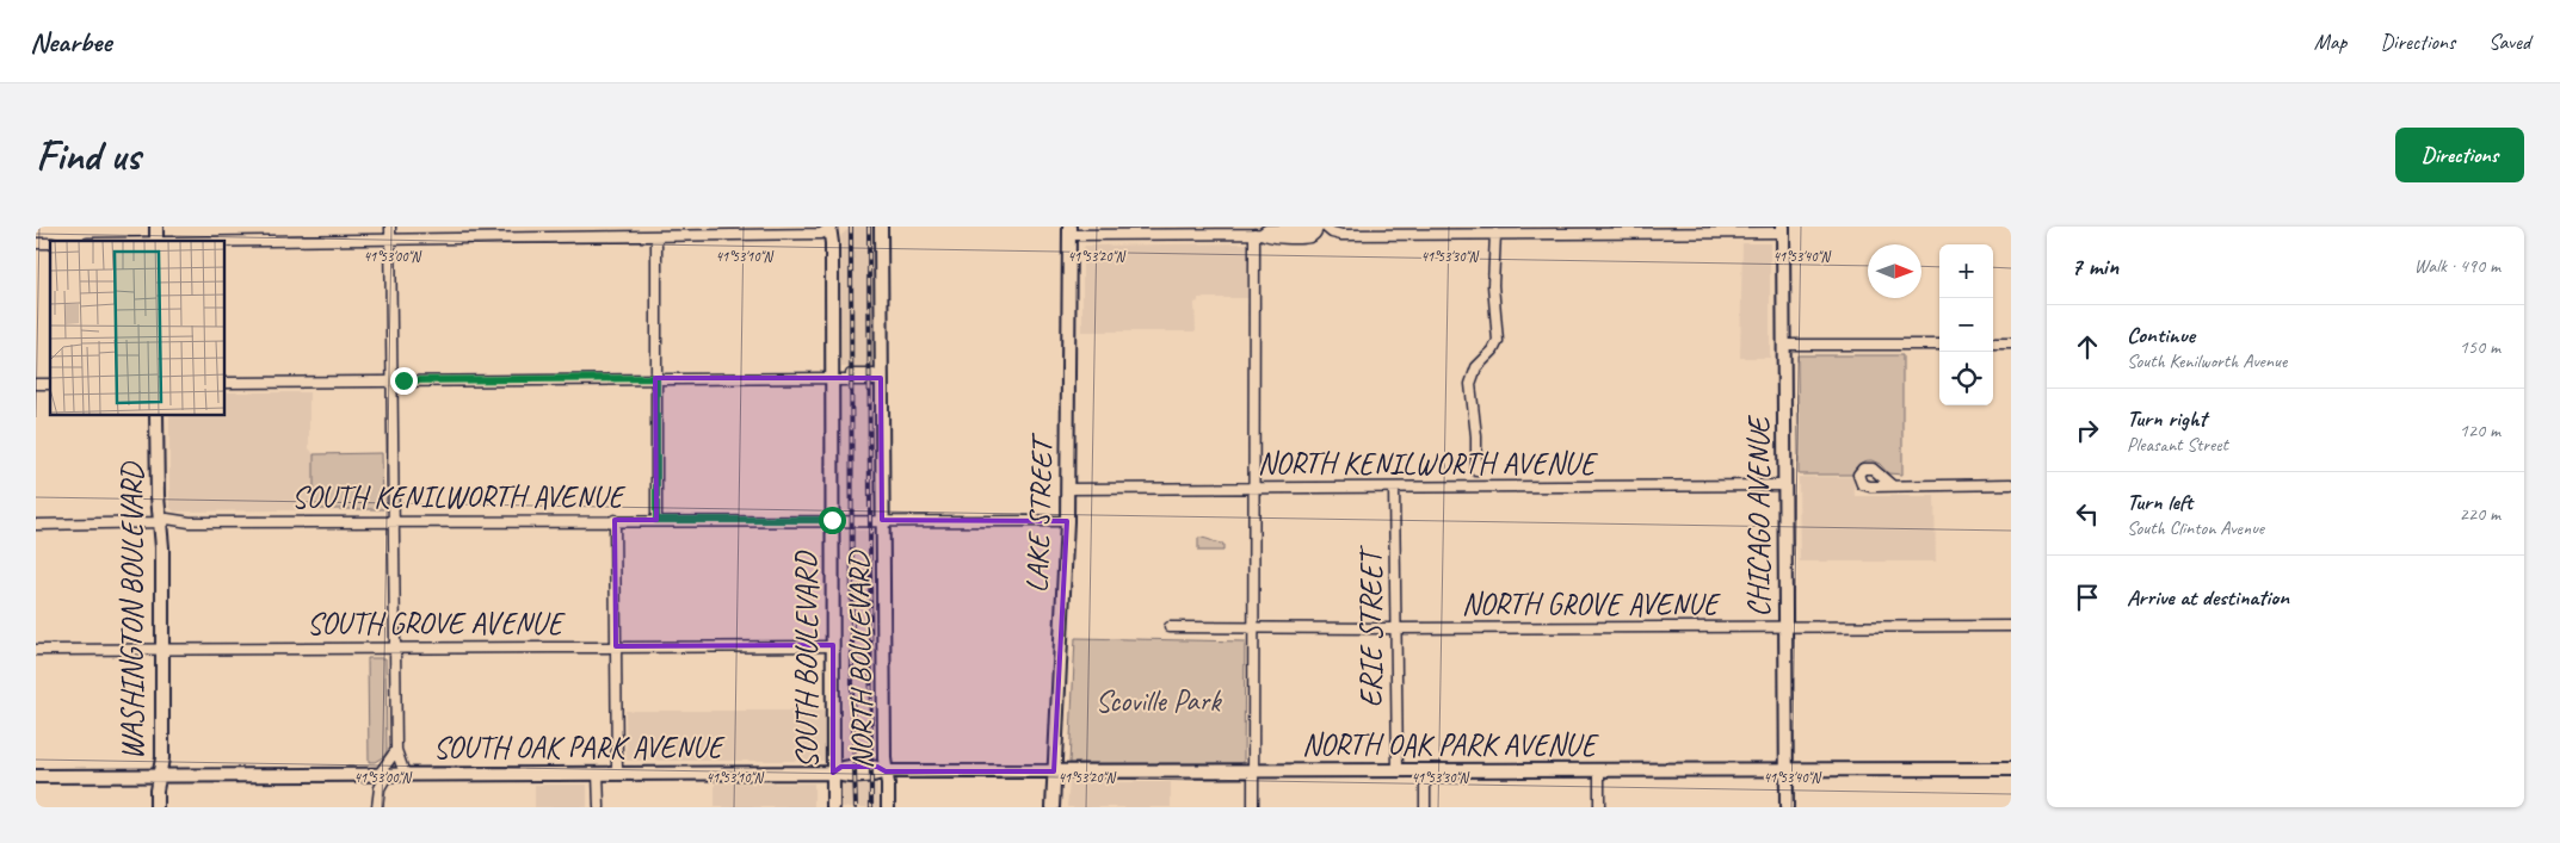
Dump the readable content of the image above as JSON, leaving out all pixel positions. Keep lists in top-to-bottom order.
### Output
{
  "streets": {
    "street": [
      "NORTH KENILWORTH AVENUE",
      "SOUTH KENILWORTH AVENUE",
      "LAKE STREET",
      "CHICAGO AVENUE",
      "NORTH GROVE AVENUE",
      "WASHINGTON BOULEVARD",
      "SOUTH GROVE AVENUE",
      "ERIE STREET",
      "SOUTH BOULEVARD",
      "NORTH BOULEVARD",
      "NORTH OAK PARK AVENUE",
      "SOUTH OAK PARK AVENUE"
    ]
  },
  "crossings": [
    ["NORTH KENILWORTH AVENUE", "LAKE STREET"],
    ["NORTH KENILWORTH AVENUE", "CHICAGO AVENUE"],
    ["NORTH KENILWORTH AVENUE", "ERIE STREET"],
    ["SOUTH KENILWORTH AVENUE", "WASHINGTON BOULEVARD"],
    ["SOUTH KENILWORTH AVENUE", "SOUTH BOULEVARD"],
    ["LAKE STREET", "NORTH OAK PARK AVENUE"],
    ["CHICAGO AVENUE", "NORTH GROVE AVENUE"],
    ["CHICAGO AVENUE", "NORTH OAK PARK AVENUE"],
    ["NORTH GROVE AVENUE", "ERIE STREET"],
    ["WASHINGTON BOULEVARD", "SOUTH GROVE AVENUE"],
    ["WASHINGTON BOULEVARD", "SOUTH OAK PARK AVENUE"],
    ["SOUTH GROVE AVENUE", "SOUTH BOULEVARD"],
    ["ERIE STREET", "NORTH OAK PARK AVENUE"],
    ["SOUTH BOULEVARD", "NORTH OAK PARK AVENUE"],
    ["SOUTH BOULEVARD", "SOUTH OAK PARK AVENUE"],
    ["NORTH BOULEVARD", "NORTH OAK PARK AVENUE"],
    ["NORTH OAK PARK AVENUE", "SOUTH OAK PARK AVENUE"]
  ],
  "parks": ["Scoville Park"],
  "north": "right",
  "page": {
    "header": "Nearbee",
    "nav": ["Map", "Directions", "Saved"],
    "buttons": "Directions",
    "title": "Find us",
    "heading": ["7 min", "Walk · 490 m"],
    "map_buttons": ["+", "−"],
    "list": [
      ["Continue", "South Kenilworth Avenue", "150 m"],
      ["Turn right", "Pleasant Street", "120 m"],
      ["Turn left", "South Clinton Avenue", "220 m"],
      "Arrive at destination"
    ]
  },
  "coordinates": [
    "41°53'00\"N",
    "41°53'10\"N",
    "41°53'20\"N",
    "41°53'30\"N",
    "41°53'40\"N"
  ]
}
